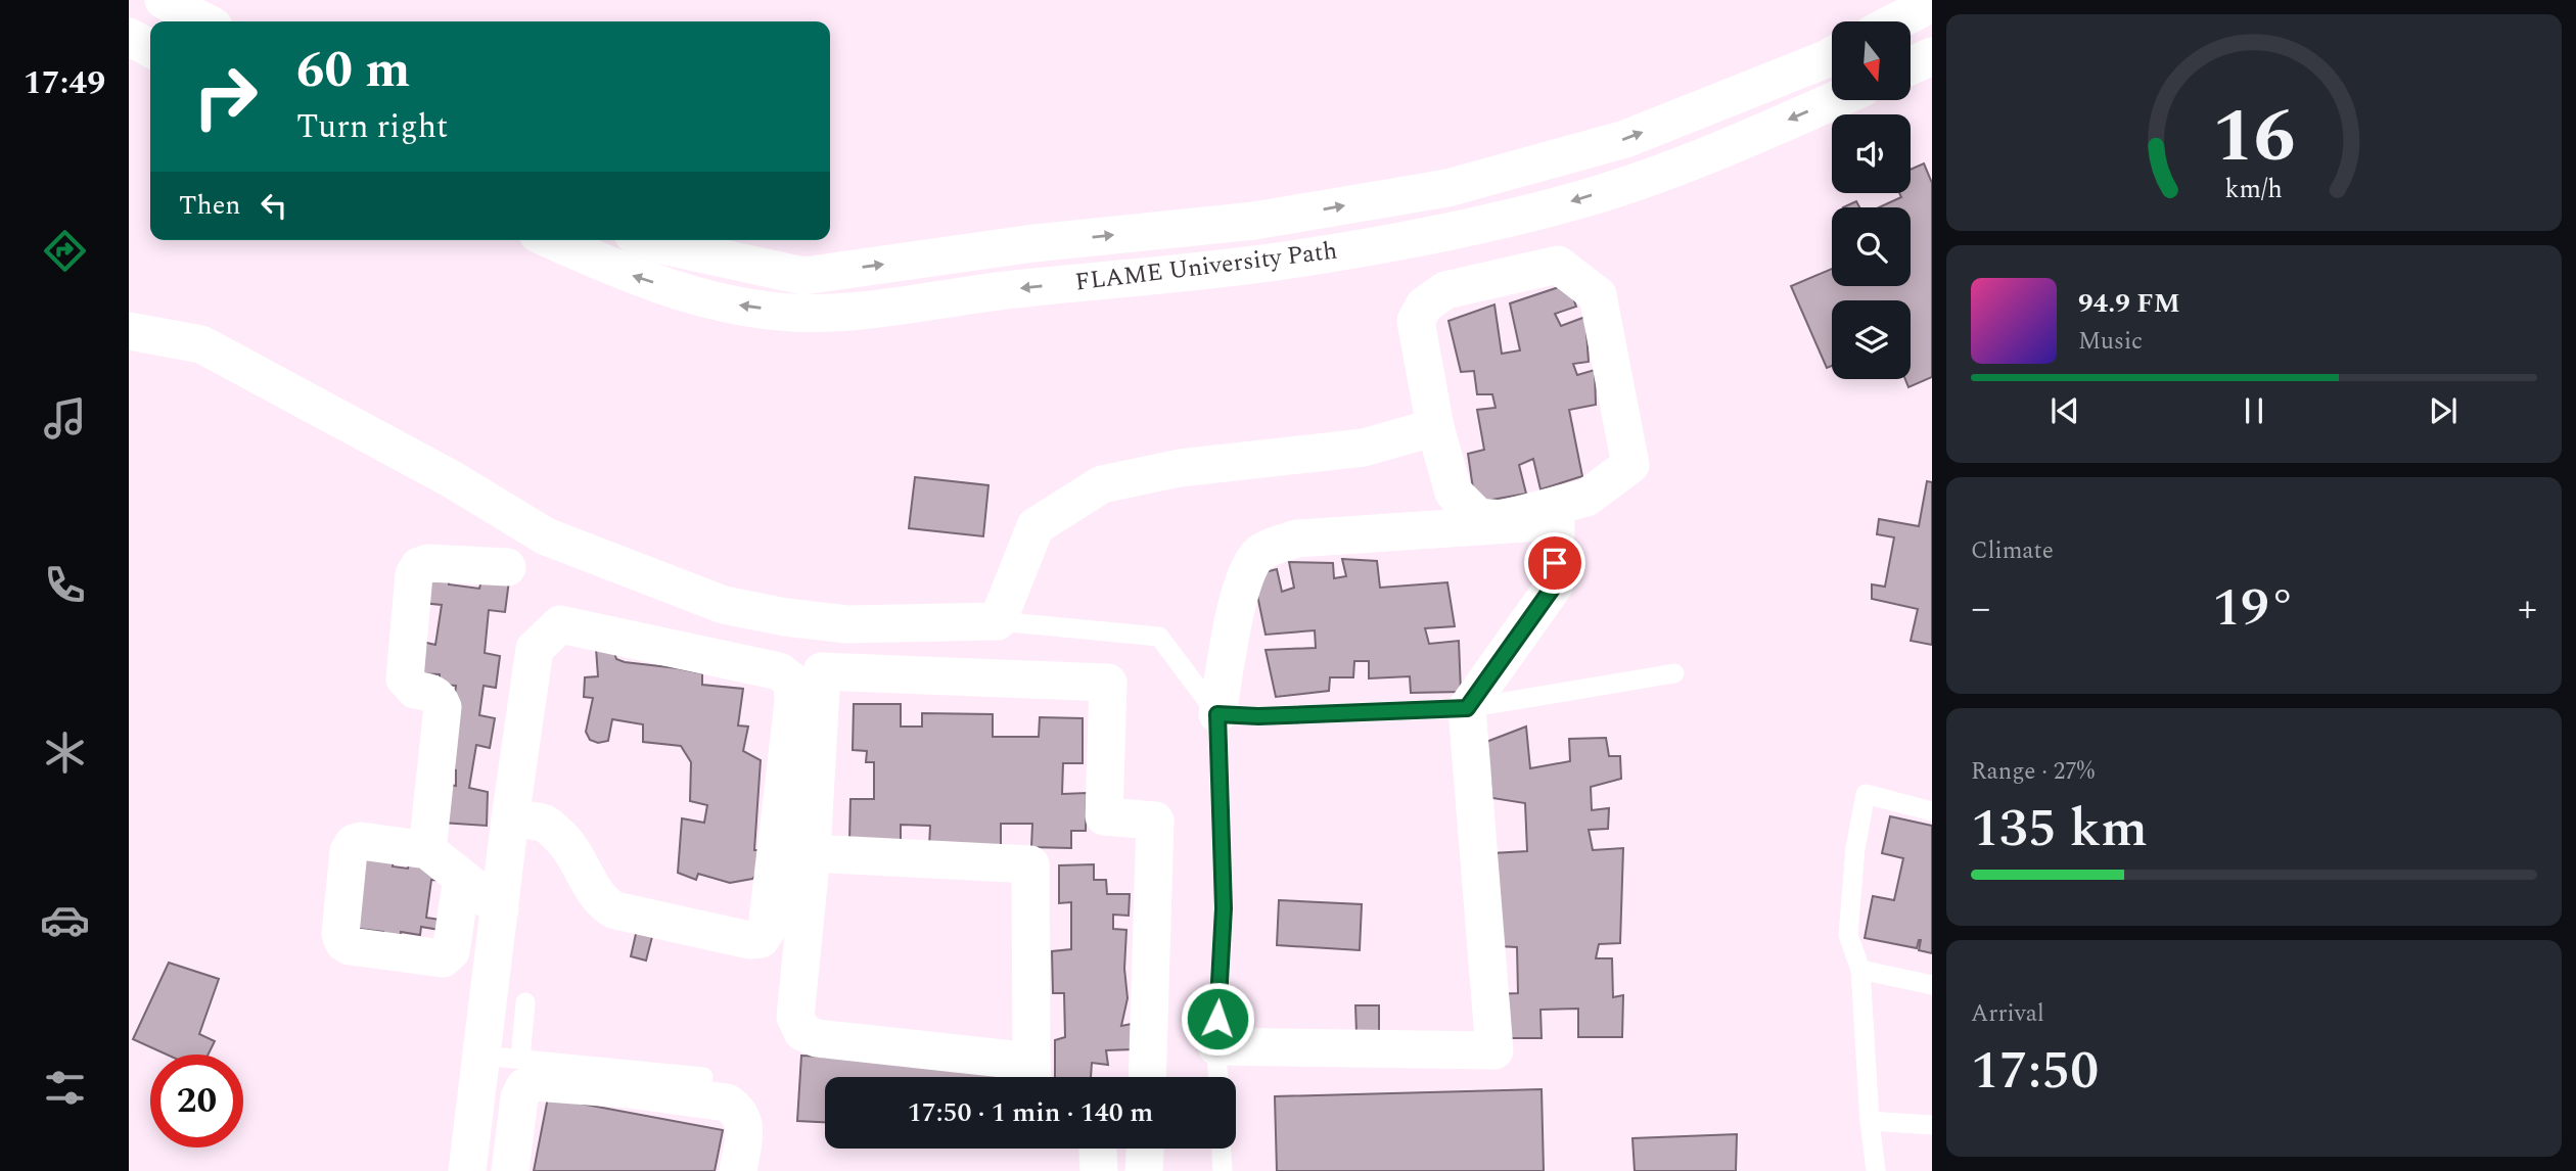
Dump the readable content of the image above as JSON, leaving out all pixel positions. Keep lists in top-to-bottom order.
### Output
{
  "streets": {
    "street": ["FLAME University Path"]
  },
  "north": "bottom",
  "page": {
    "tabs": "17:49",
    "turn": ["60 m", "Turn right"],
    "then": "Then",
    "song": ["94.9 FM", "Music"],
    "tile": [
      "Climate",
      ["Range · 27%", "135 km"],
      ["Arrival", "17:50"]
    ],
    "heat": ["−", "19°", "+"],
    "limit": "20",
    "trip": "17:50 · 1 min · 140 m",
    "gauge": ["16", "km/h"]
  }
}
